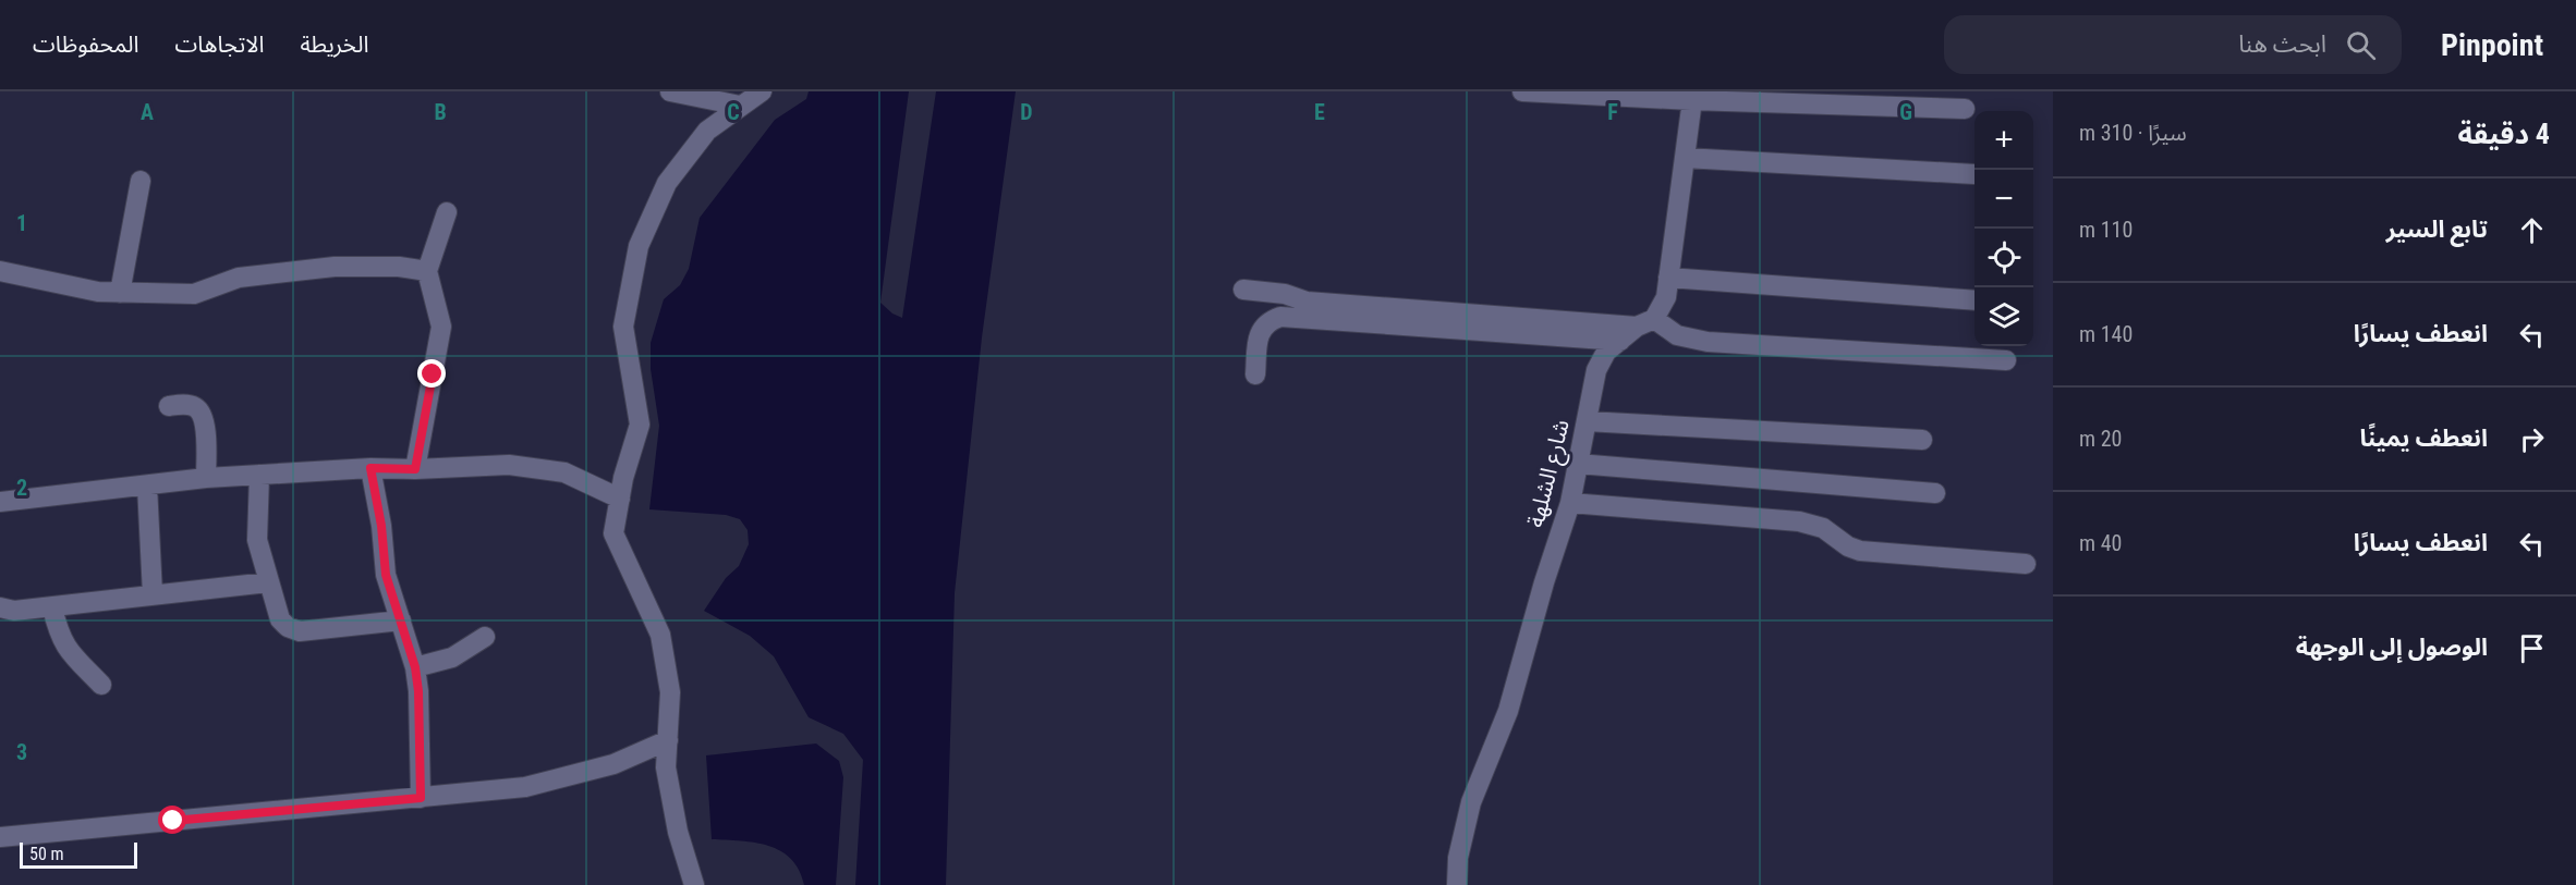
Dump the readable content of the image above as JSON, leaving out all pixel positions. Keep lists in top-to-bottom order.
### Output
{
  "streets": {
    "street": ["شارع الشلهة"]
  },
  "scale_bar": "50 m",
  "page": {
    "header": "Pinpoint",
    "search": "ابحث هنا",
    "nav": ["الخريطة", "الاتجاهات", "المحفوظات"],
    "heading": ["4 دقيقة", "سيرًا · 310 m"],
    "map_buttons": ["+", "−"],
    "list": [
      ["تابع السير", "110 m"],
      ["انعطف يسارًا", "140 m"],
      ["انعطف يمينًا", "20 m"],
      ["انعطف يسارًا", "40 m"],
      "الوصول إلى الوجهة"
    ],
    "scale": "50 m"
  },
  "grid": {
    "columns": [
      "A",
      "B",
      "C",
      "D",
      "E",
      "F",
      "G"
    ],
    "rows": ["1", "2", "3"]
  }
}
